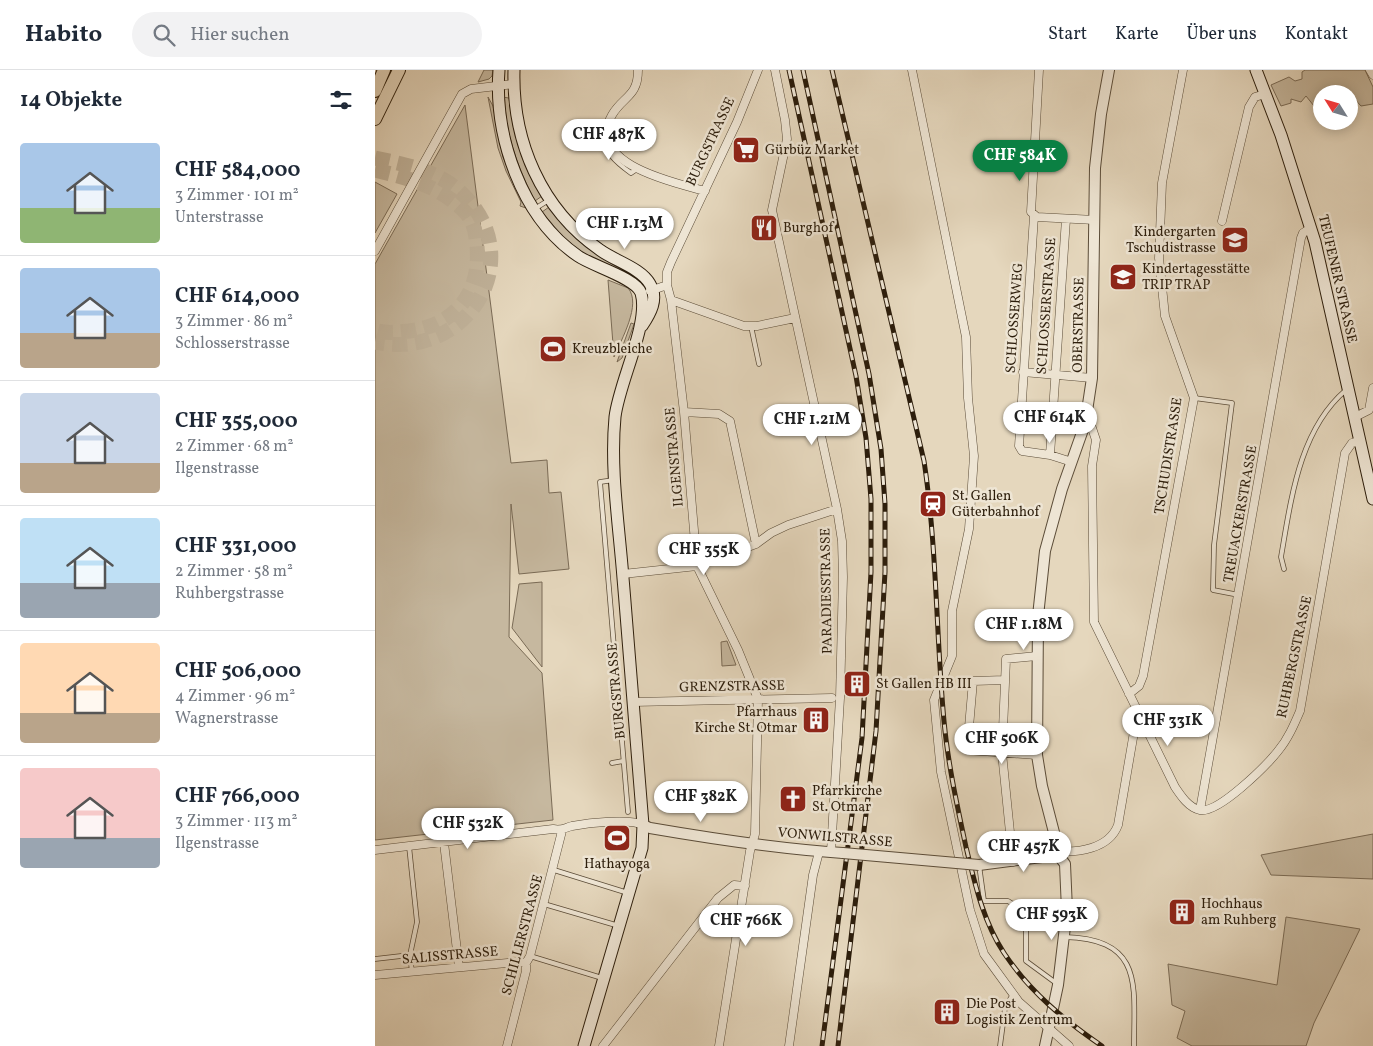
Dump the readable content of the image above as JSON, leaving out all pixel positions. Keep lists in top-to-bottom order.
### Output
{
  "streets": {
    "main road": ["BURGSTRASSE", "TEUFENER STRASSE"],
    "street": [
      "SCHLOSSERSTRASSE",
      "SCHLOSSERWEG",
      "OBERSTRASSE",
      "TSCHUDISTRASSE",
      "ILGENSTRASSE",
      "TREUACKERSTRASSE",
      "PARADIESSTRASSE",
      "RUHBERGSTRASSE",
      "GRENZSTRASSE",
      "VONWILSTRASSE",
      "SCHILLERSTRASSE",
      "SALISSTRASSE"
    ]
  },
  "crossings": [
    ["BURGSTRASSE", "ILGENSTRASSE"],
    ["BURGSTRASSE", "GRENZSTRASSE"],
    ["BURGSTRASSE", "VONWILSTRASSE"],
    ["TEUFENER STRASSE", "TREUACKERSTRASSE"],
    ["TEUFENER STRASSE", "RUHBERGSTRASSE"],
    ["SCHLOSSERSTRASSE", "SCHLOSSERWEG"],
    ["OBERSTRASSE", "VONWILSTRASSE"],
    ["ILGENSTRASSE", "GRENZSTRASSE"],
    ["ILGENSTRASSE", "VONWILSTRASSE"],
    ["TREUACKERSTRASSE", "RUHBERGSTRASSE"],
    ["PARADIESSTRASSE", "VONWILSTRASSE"],
    ["VONWILSTRASSE", "SCHILLERSTRASSE"],
    ["SCHILLERSTRASSE", "SALISSTRASSE"]
  ],
  "places": {
    "supermarket": ["Gürbüz Market"],
    "restaurant": ["Burghof"],
    "school or university": ["Kindergarten Tschudistrasse", "Kindertagesstätte TRIP TRAP"],
    "sports": ["Kreuzbleiche", "Hathayoga"],
    "station": ["St. Gallen Güterbahnhof"],
    "building": [
      "St Gallen HB III",
      "Pfarrhaus Kirche St. Otmar",
      "Hochhaus am Ruhberg",
      "Die Post Logistik Zentrum"
    ],
    "church": ["Pfarrkirche St. Otmar"]
  },
  "north": "top left",
  "page": {
    "header": "Habito",
    "search": "Hier suchen",
    "nav": [
      "Start",
      "Karte",
      "Über uns",
      "Kontakt"
    ],
    "heading": "14 Objekte",
    "price": [
      "CHF 487K",
      "CHF 584K",
      "CHF 1.13M",
      "CHF 614K",
      "CHF 1.21M",
      "CHF 355K",
      "CHF 1.18M",
      "CHF 331K",
      "CHF 506K",
      "CHF 382K",
      "CHF 532K",
      "CHF 457K",
      "CHF 593K",
      "CHF 766K"
    ],
    "list": [
      {
        "name": "CHF 584,000",
        "note": "3 Zimmer · 101 m² · Unterstrasse"
      },
      {
        "name": "CHF 614,000",
        "note": "3 Zimmer · 86 m² · Schlosserstrasse"
      },
      {
        "name": "CHF 355,000",
        "note": "2 Zimmer · 68 m² · Ilgenstrasse"
      },
      {
        "name": "CHF 331,000",
        "note": "2 Zimmer · 58 m² · Ruhbergstrasse"
      },
      {
        "name": "CHF 506,000",
        "note": "4 Zimmer · 96 m² · Wagnerstrasse"
      },
      {
        "name": "CHF 766,000",
        "note": "3 Zimmer · 113 m² · Ilgenstrasse"
      }
    ]
  }
}
